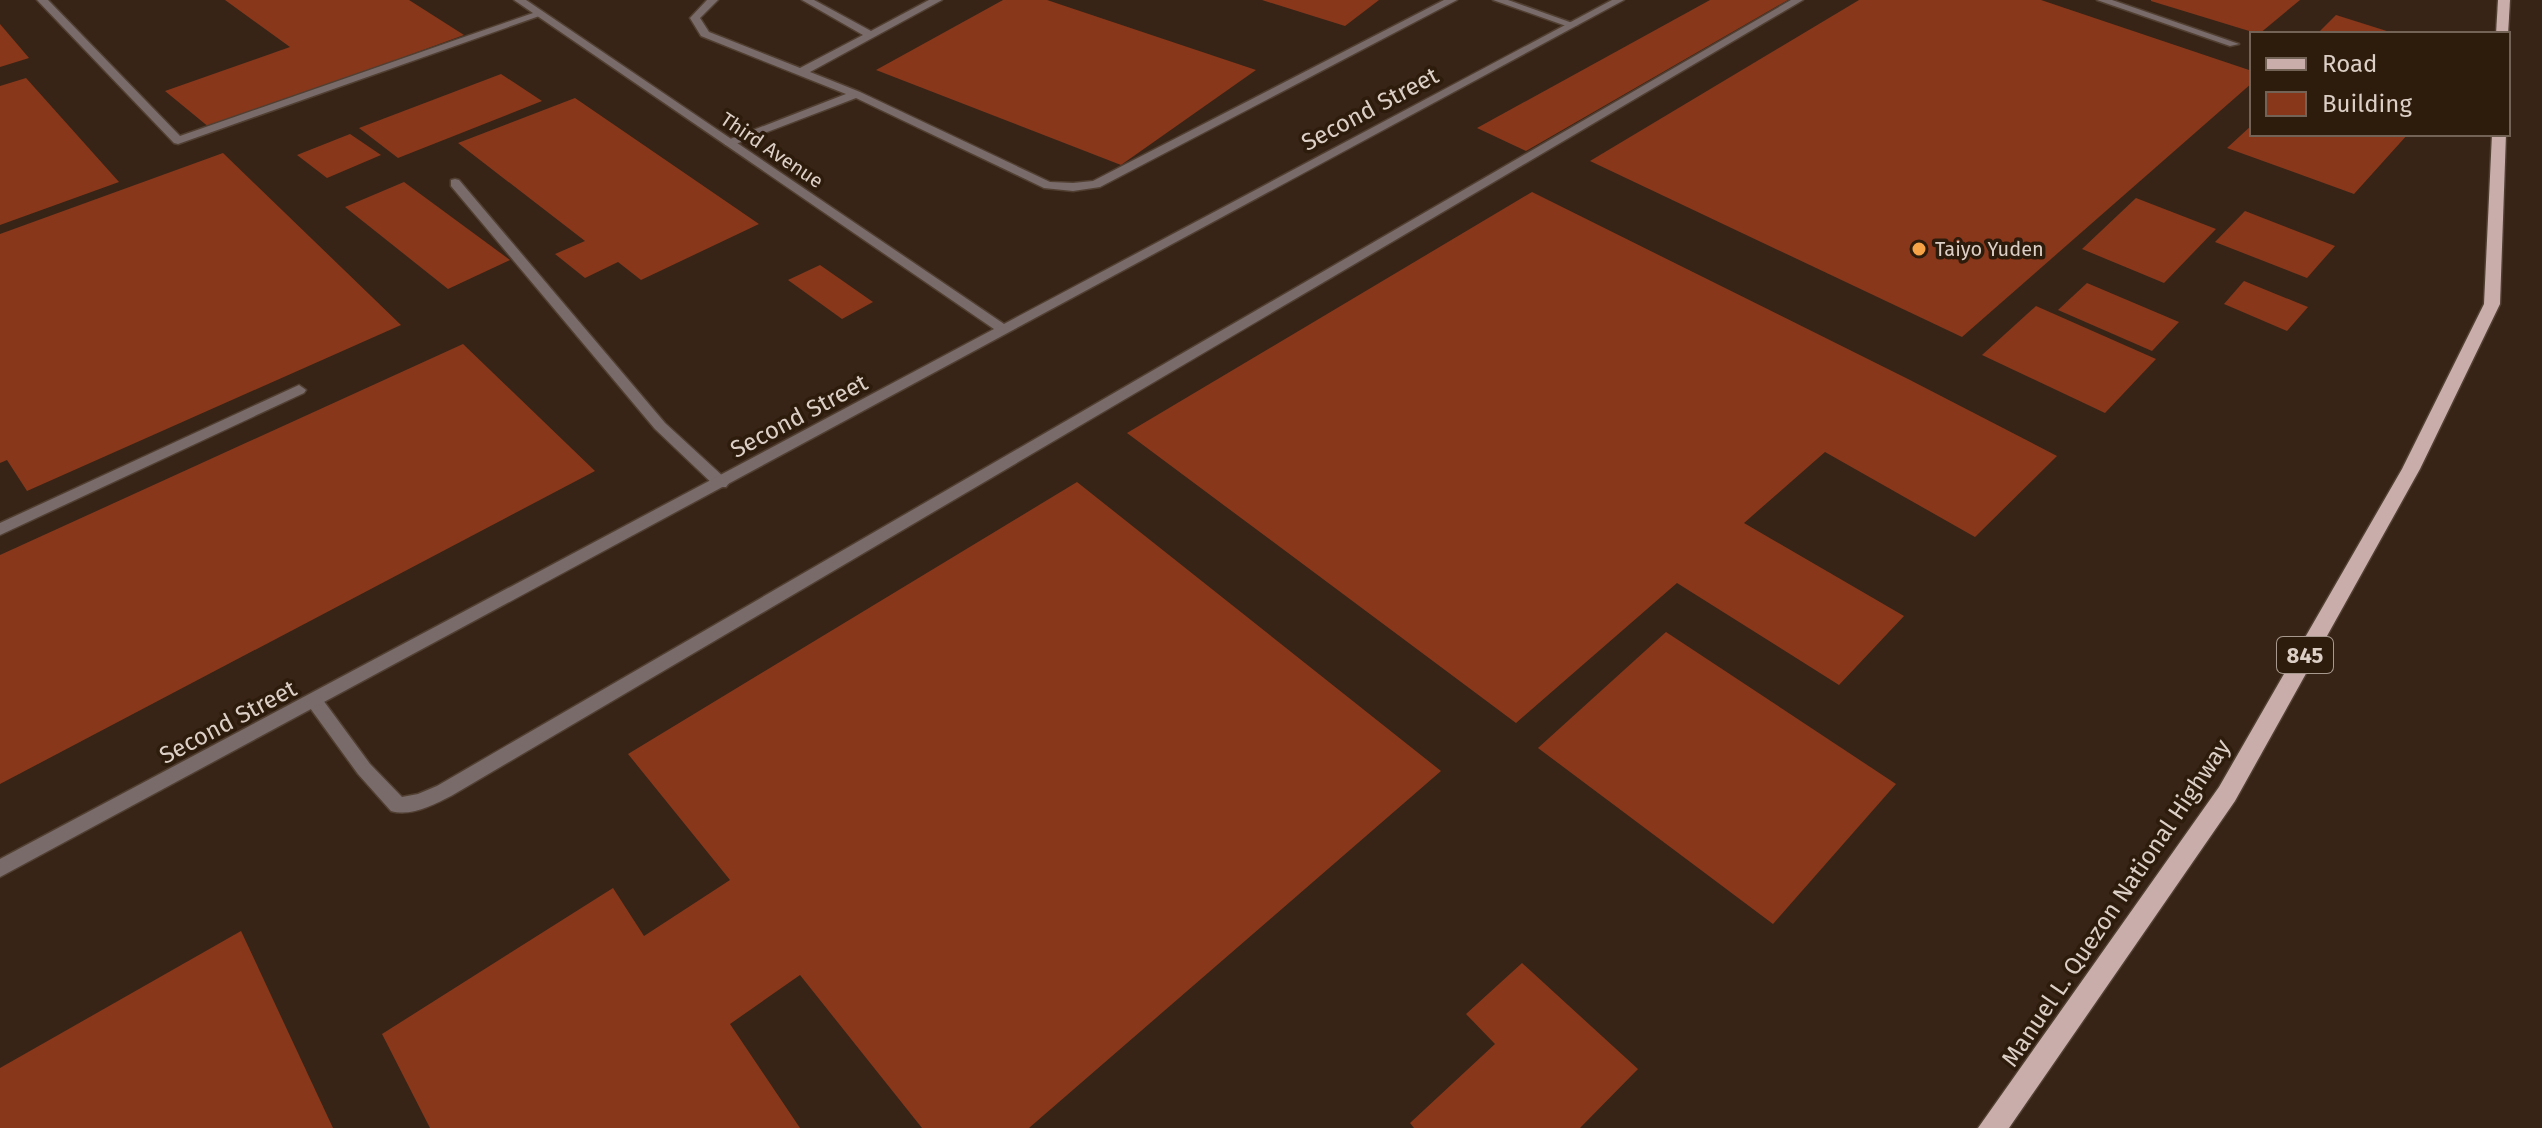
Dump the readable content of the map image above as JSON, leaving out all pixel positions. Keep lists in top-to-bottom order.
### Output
{
  "streets": {
    "main road": ["845", "Manuel L. Quezon National Highway"],
    "street": ["Second Street", "Third Avenue"]
  },
  "crossings": [
    ["Second Street", "Third Avenue"]
  ],
  "places": ["Taiyo Yuden"],
  "legend": ["Road", "Building"]
}
